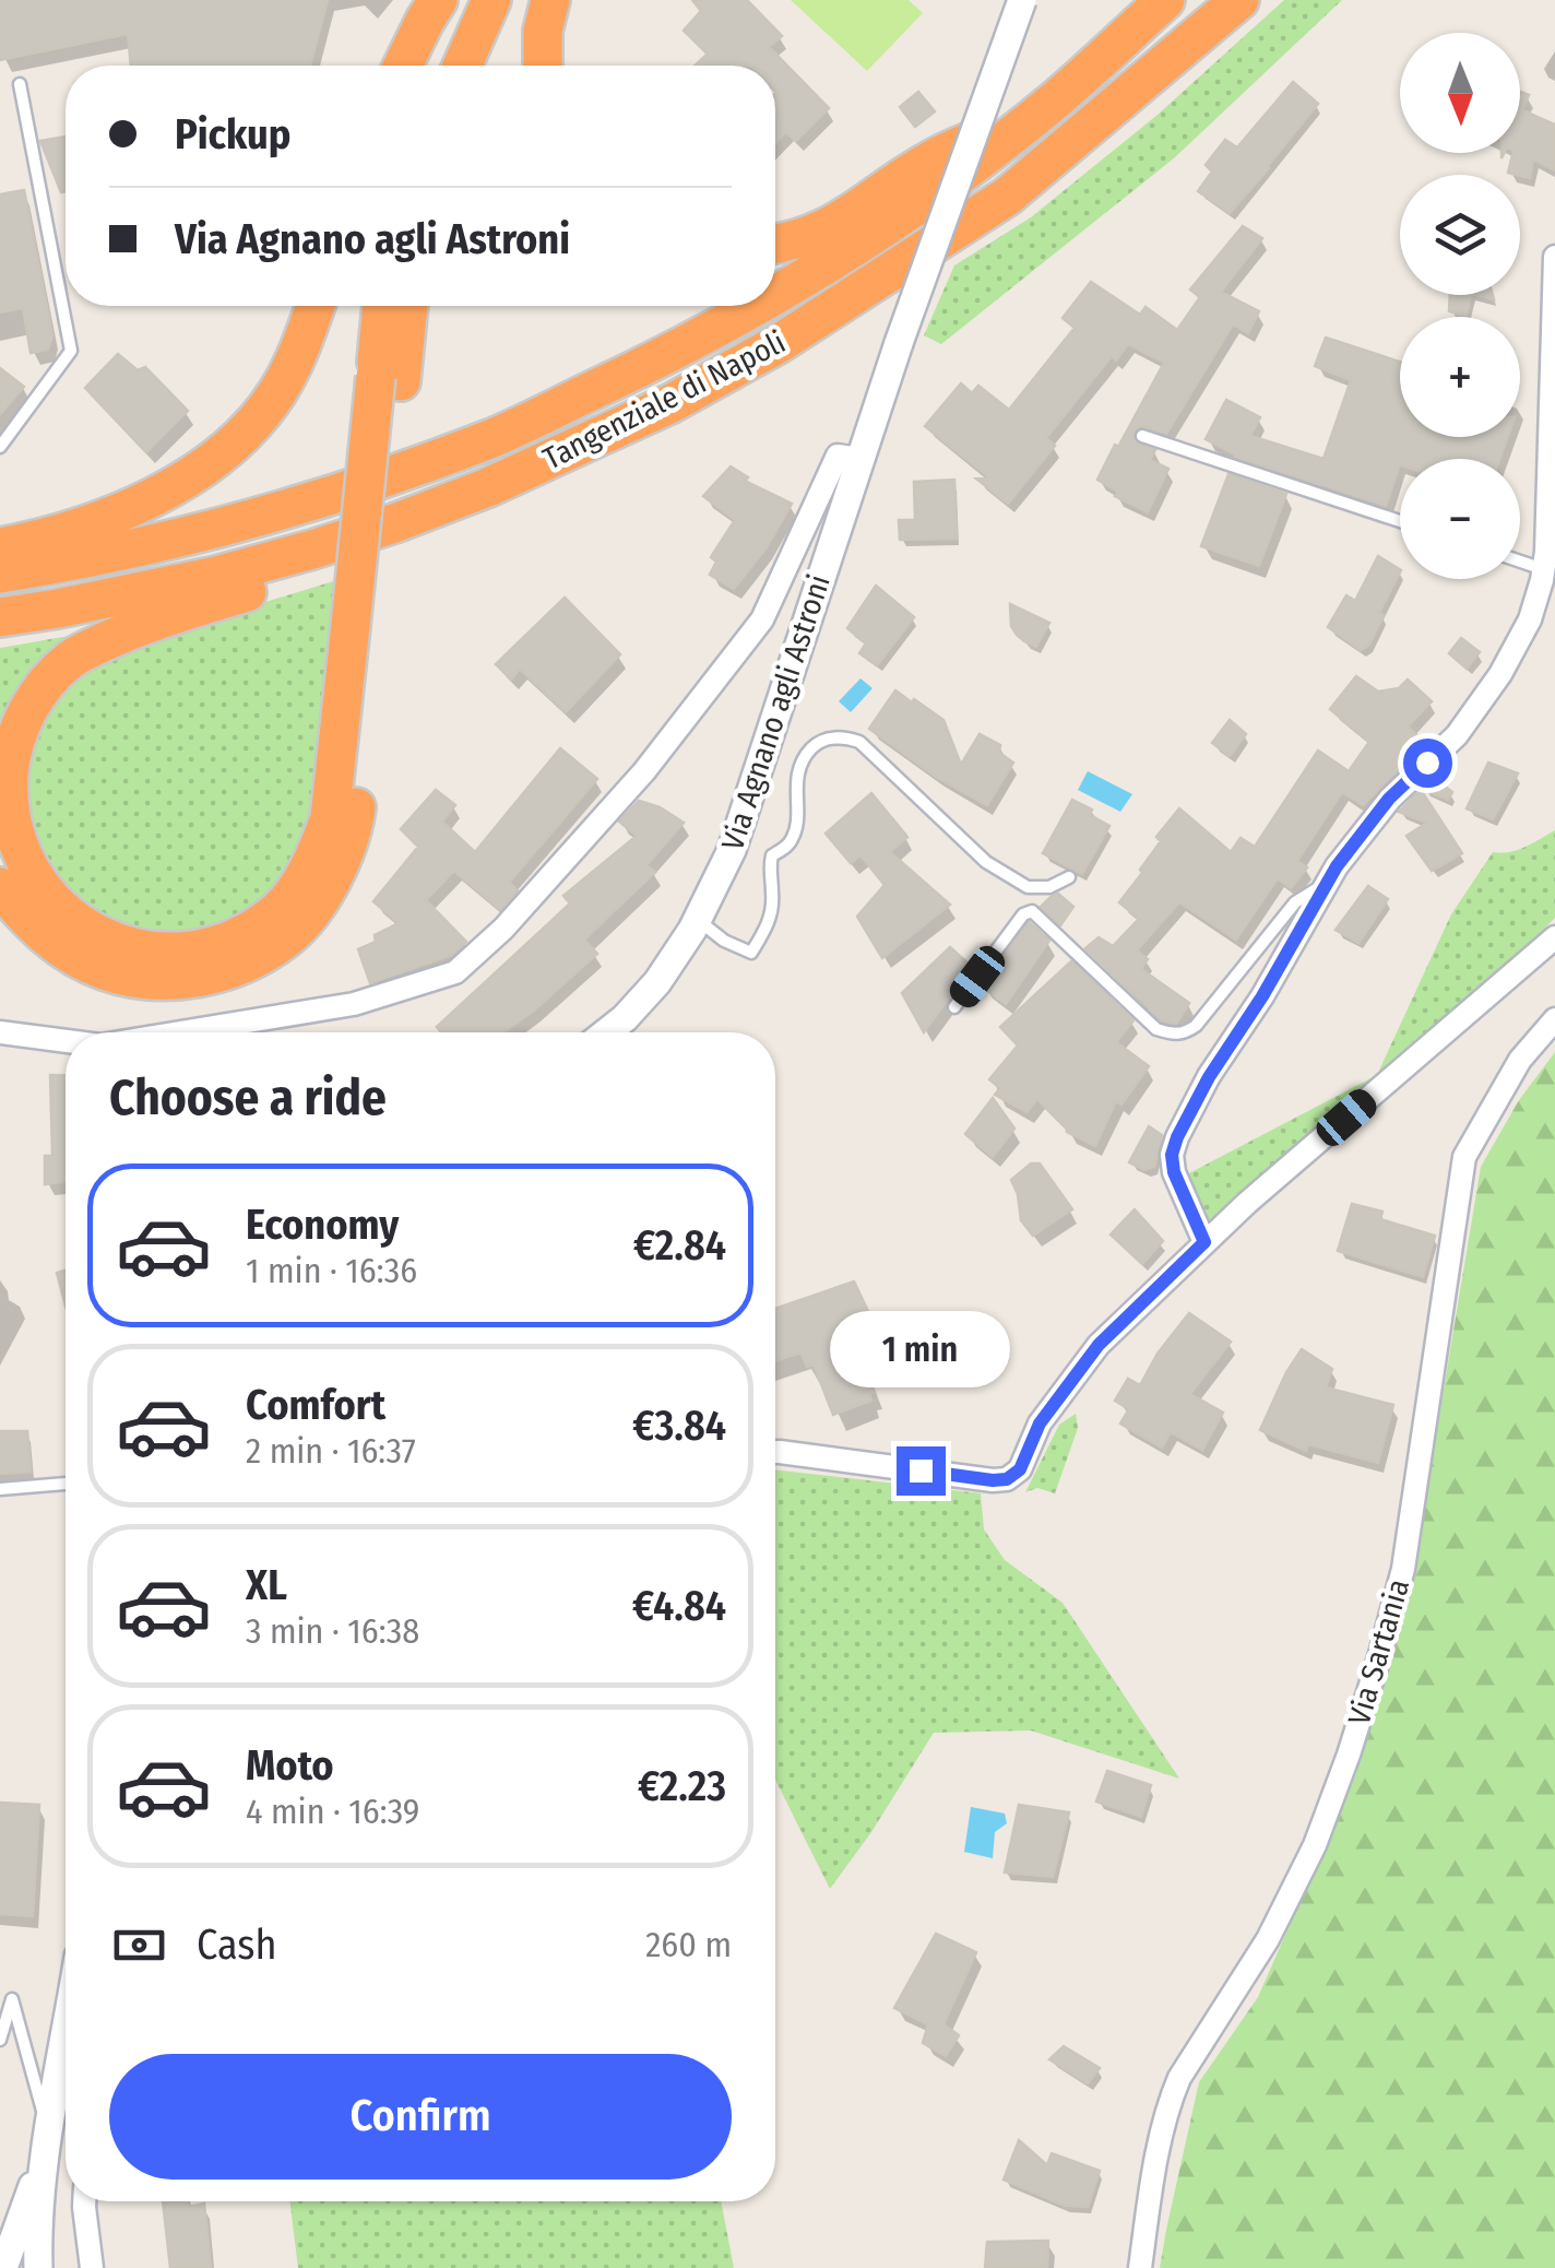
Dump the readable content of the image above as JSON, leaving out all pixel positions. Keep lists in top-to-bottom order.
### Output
{
  "streets": {
    "highway": ["Tangenziale di Napoli"],
    "street": ["Via Agnano agli Astroni", "Via Sartania"]
  },
  "north": "bottom",
  "page": {
    "map_buttons": ["+", "−"],
    "banner": ["Pickup", "Via Agnano agli Astroni"],
    "heading": "Choose a ride",
    "list": [
      {
        "name": "Economy",
        "note": "1 min · 16:36",
        "value": "€2.84"
      },
      {
        "name": "Comfort",
        "note": "2 min · 16:37",
        "value": "€3.84"
      },
      {
        "name": "XL",
        "note": "3 min · 16:38",
        "value": "€4.84"
      },
      {
        "name": "Moto",
        "note": "4 min · 16:39",
        "value": "€2.23"
      }
    ],
    "bubble": "1 min",
    "pay": ["Cash", "260 m"],
    "buttons": "Confirm"
  }
}
